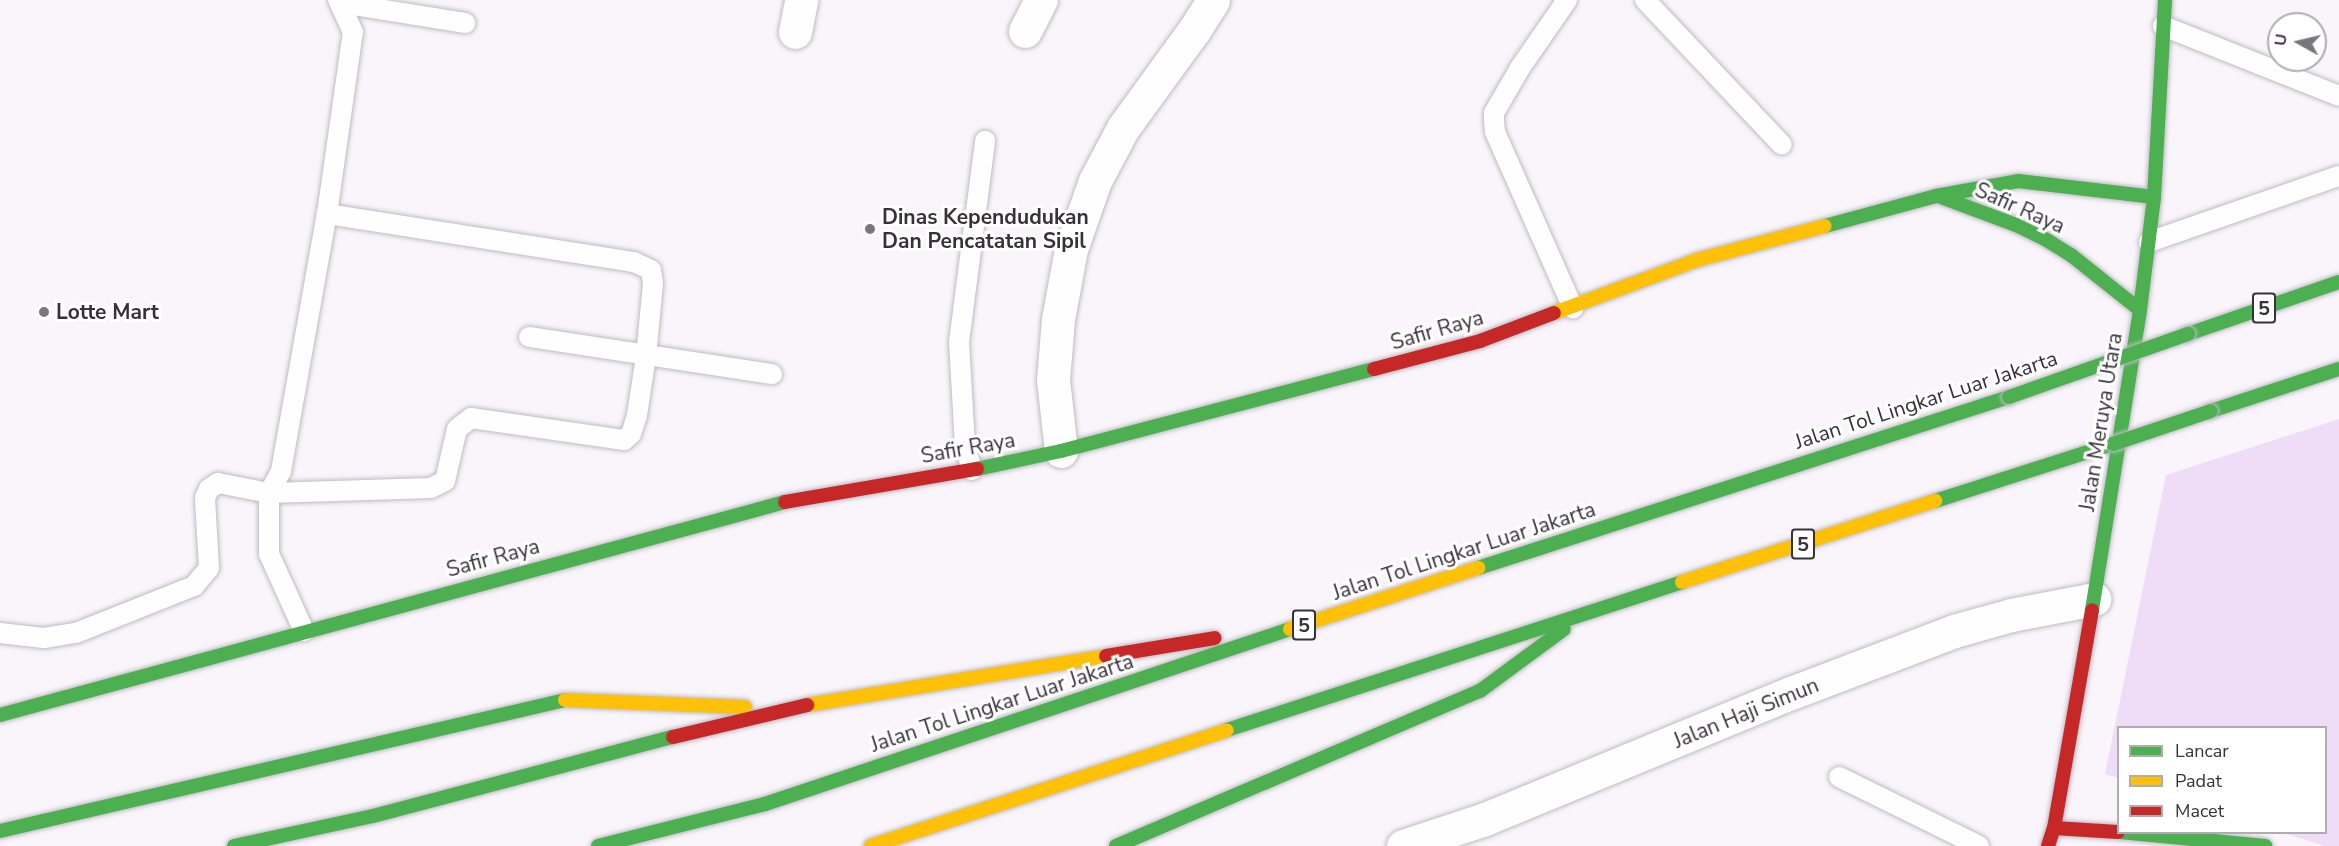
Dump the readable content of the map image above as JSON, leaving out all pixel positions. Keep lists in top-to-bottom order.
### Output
{
  "streets": {
    "main road": [
      "Safir Raya",
      "5",
      "Jalan Tol Lingkar Luar Jakarta",
      "Jalan Meruya Utara"
    ],
    "street": ["Jalan Haji Simun"]
  },
  "crossings": [
    ["Safir Raya", "Jalan Meruya Utara"],
    ["Jalan Meruya Utara", "Jalan Haji Simun"]
  ],
  "places": ["Dinas Kependudukan Dan Pencatatan Sipil", "Lotte Mart"],
  "legend": ["Lancar", "Padat", "Macet"],
  "north": "left"
}
